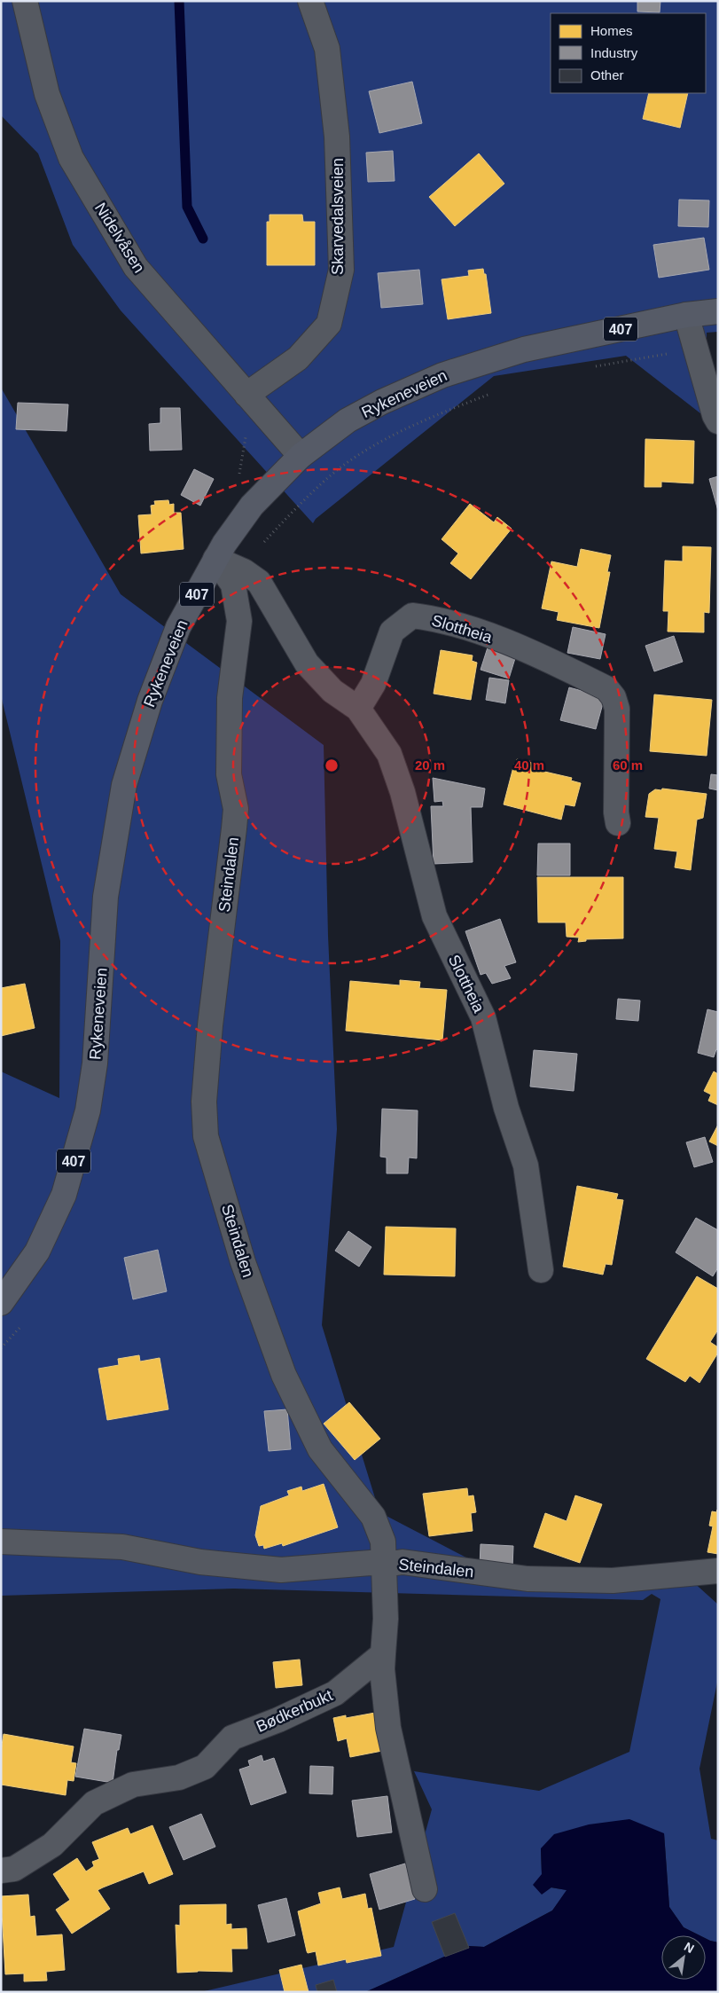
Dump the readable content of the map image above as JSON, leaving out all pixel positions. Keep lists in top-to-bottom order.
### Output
{
  "streets": {
    "main road": ["407", "Rykeneveien"],
    "street": [
      "Skarvedalsveien",
      "Nidelvåsen",
      "Slottheia",
      "Steindalen",
      "Bødkerbukt"
    ]
  },
  "crossings": [
    ["Skarvedalsveien", "Nidelvåsen"],
    ["Nidelvåsen", "Rykeneveien"],
    ["Rykeneveien", "Slottheia"],
    ["Rykeneveien", "Steindalen"],
    ["Slottheia", "Steindalen"]
  ],
  "legend": ["Homes", "Industry", "Other"],
  "north": "top right",
  "rings": ["20 m", "40 m", "60 m"]
}
